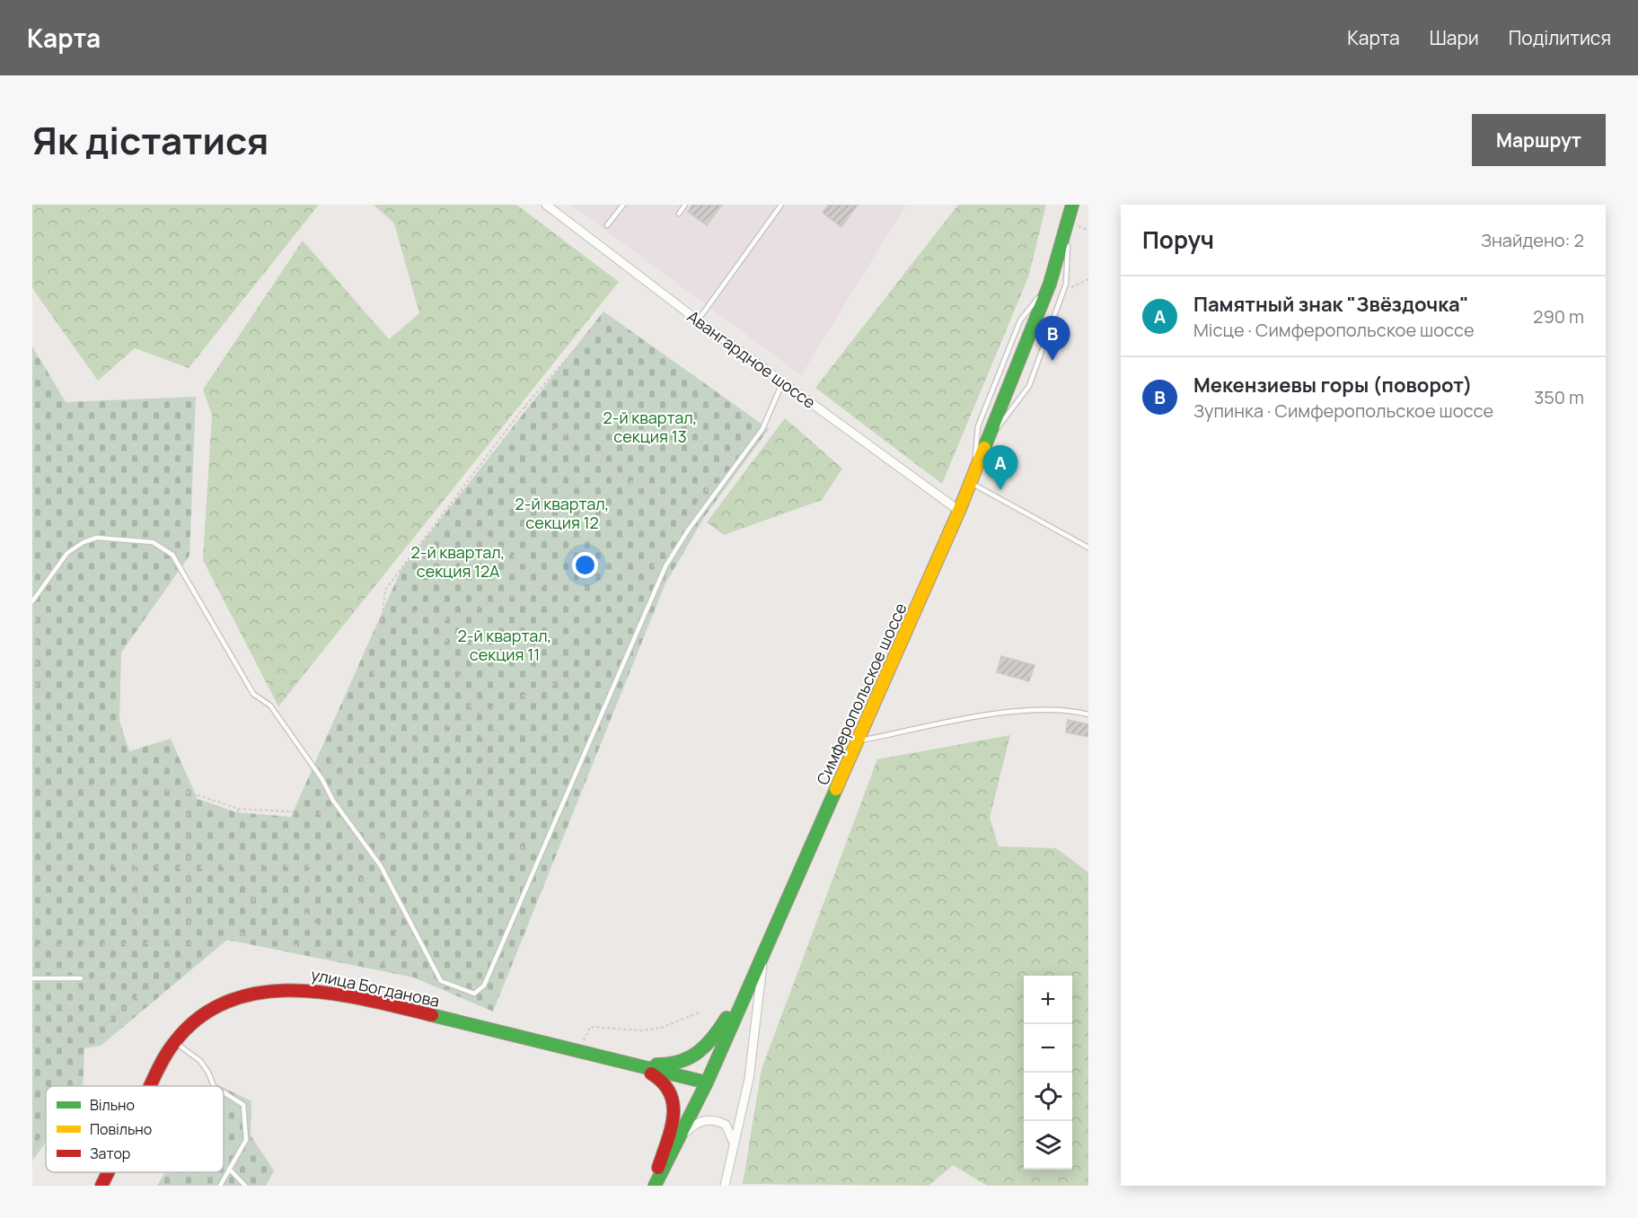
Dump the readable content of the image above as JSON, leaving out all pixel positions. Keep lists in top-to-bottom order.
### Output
{
  "streets": {
    "main road": ["Симферопольское шоссе", "улица Богданова"],
    "street": ["Авангардное шоссе"]
  },
  "crossings": [
    ["Авангардное шоссе", "Симферопольское шоссе"],
    ["Симферопольское шоссе", "улица Богданова"]
  ],
  "parks": [
    "2-й квартал, секция 13",
    "2-й квартал, секция 12",
    "2-й квартал, секция 12А",
    "2-й квартал, секция 11"
  ],
  "legend": ["Вільно", "Повільно", "Затор"],
  "page": {
    "header": "Карта",
    "nav": ["Карта", "Шари", "Поділитися"],
    "title": "Як дістатися",
    "buttons": "Маршрут",
    "heading": ["Поруч", "Знайдено: 2"],
    "list": [
      {
        "mark": "A",
        "name": "Памятный знак \"Звёздочка\"",
        "note": "Місце · Симферопольское шоссе",
        "value": "290 m"
      },
      {
        "mark": "B",
        "name": "Мекензиевы горы (поворот)",
        "note": "Зупинка · Симферопольское шоссе",
        "value": "350 m"
      }
    ],
    "pins": ["B", "A"],
    "map_buttons": ["+", "−"]
  }
}
